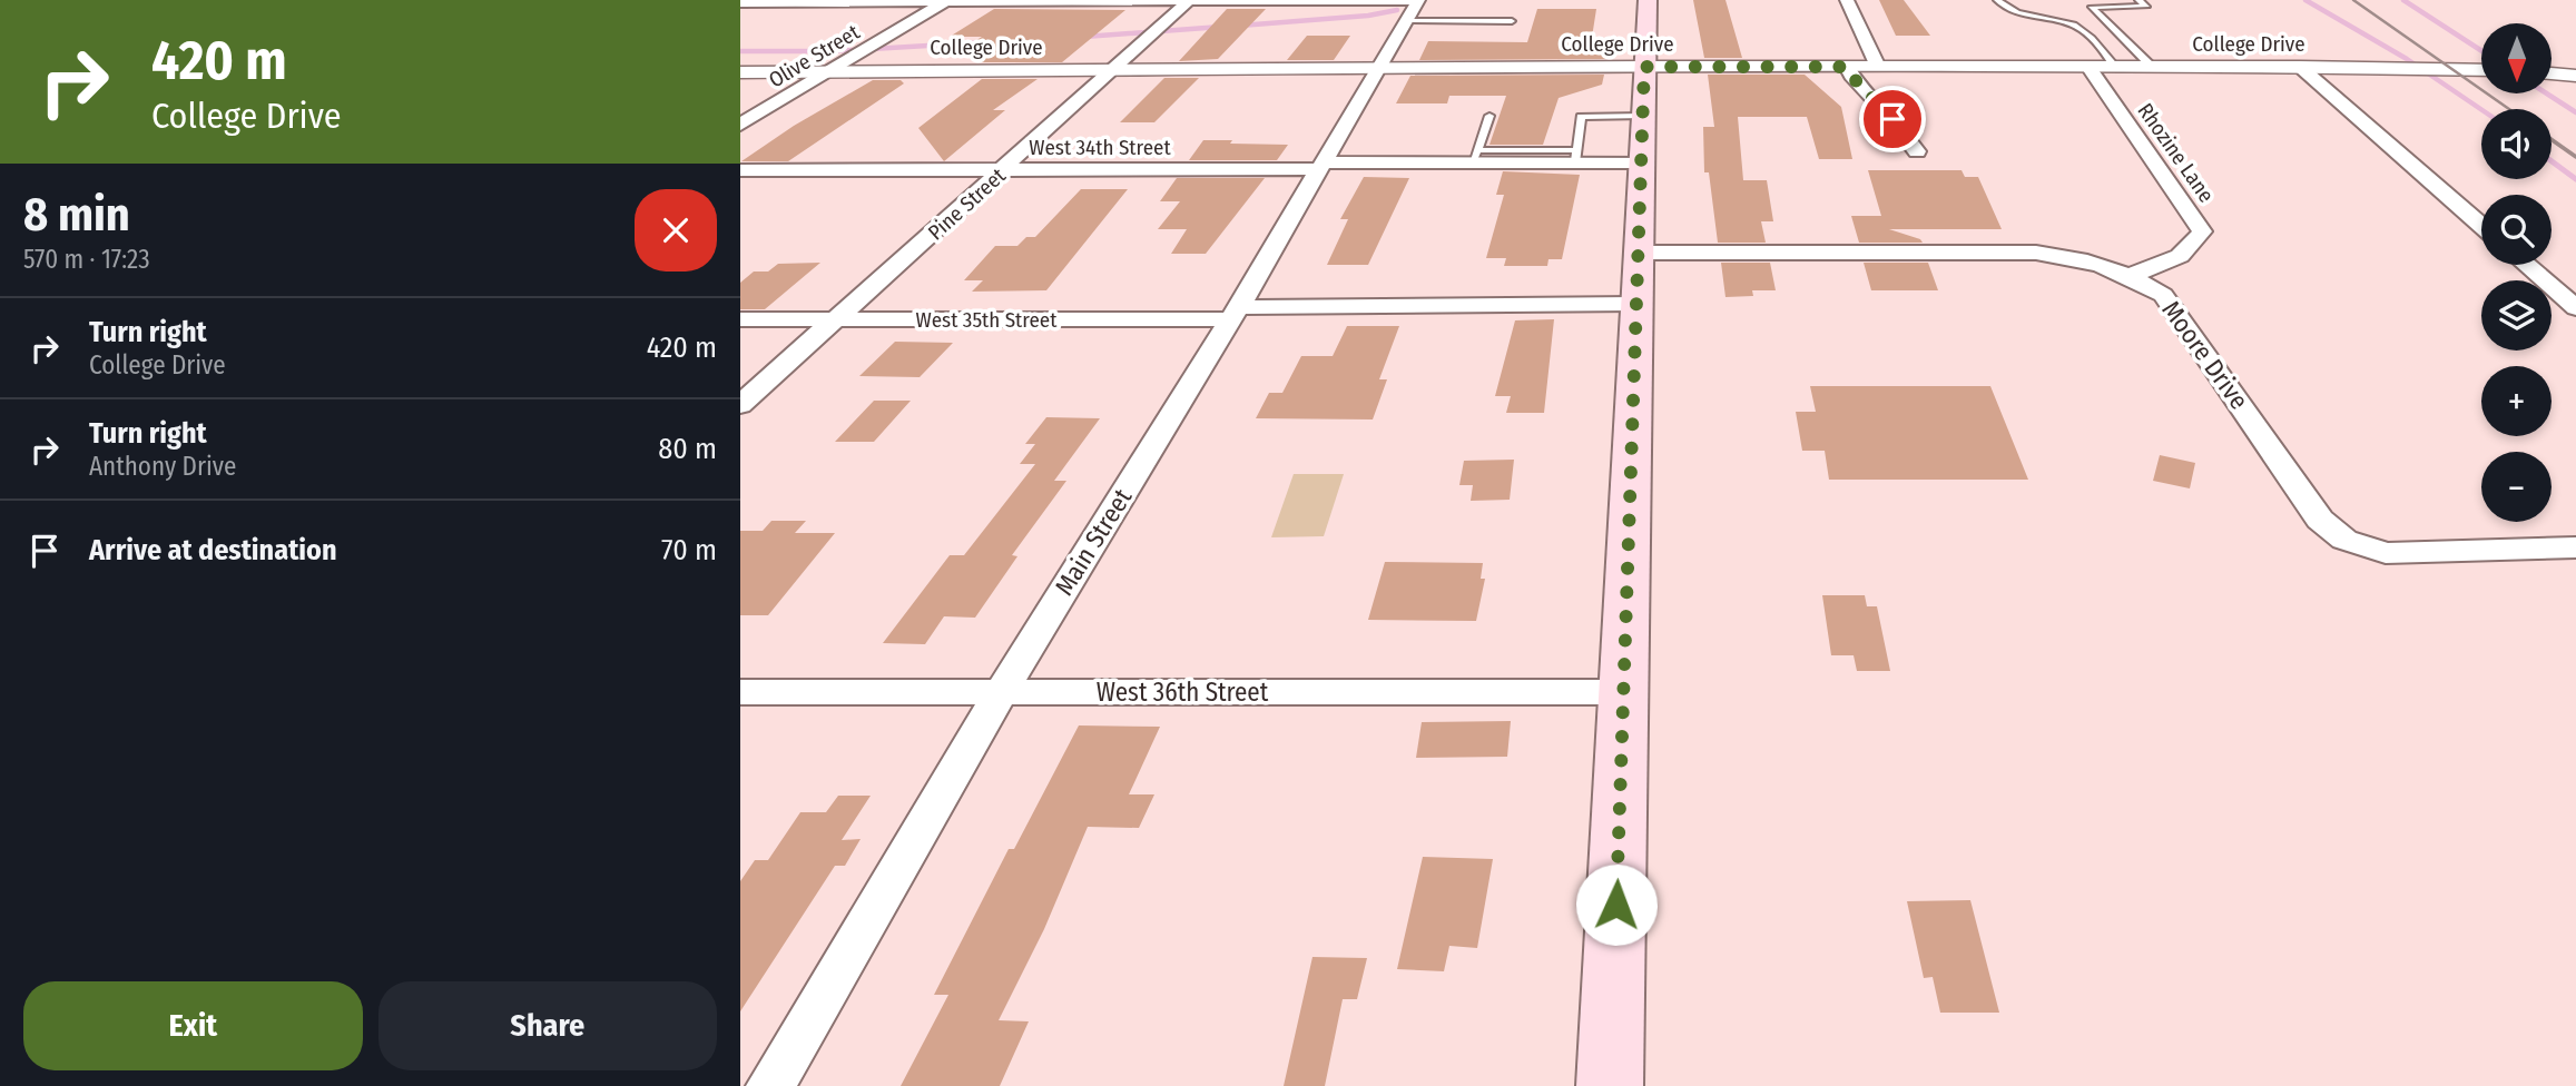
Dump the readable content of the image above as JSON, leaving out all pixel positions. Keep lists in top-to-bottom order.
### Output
{
  "streets": {
    "street": [
      "College Drive",
      "Olive Street",
      "West 34th Street",
      "Rhozine Lane",
      "Pine Street",
      "West 35th Street",
      "Moore Drive",
      "Main Street",
      "West 36th Street"
    ]
  },
  "crossings": [
    ["College Drive", "Olive Street"],
    ["College Drive", "Rhozine Lane"],
    ["College Drive", "Pine Street"],
    ["College Drive", "Main Street"],
    ["West 34th Street", "Pine Street"],
    ["West 34th Street", "Main Street"],
    ["Rhozine Lane", "Moore Drive"],
    ["Pine Street", "West 35th Street"],
    ["West 35th Street", "Main Street"],
    ["Main Street", "West 36th Street"]
  ],
  "north": "bottom",
  "page": {
    "turn": ["420 m", "College Drive"],
    "map_buttons": ["+", "−"],
    "heading": ["8 min", "570 m · 17:23"],
    "list": [
      {
        "name": "Turn right",
        "note": "College Drive",
        "value": "420 m"
      },
      {
        "name": "Turn right",
        "note": "Anthony Drive",
        "value": "80 m"
      },
      {
        "name": "Arrive at destination",
        "value": "70 m"
      }
    ],
    "buttons": ["Exit", "Share"]
  }
}
